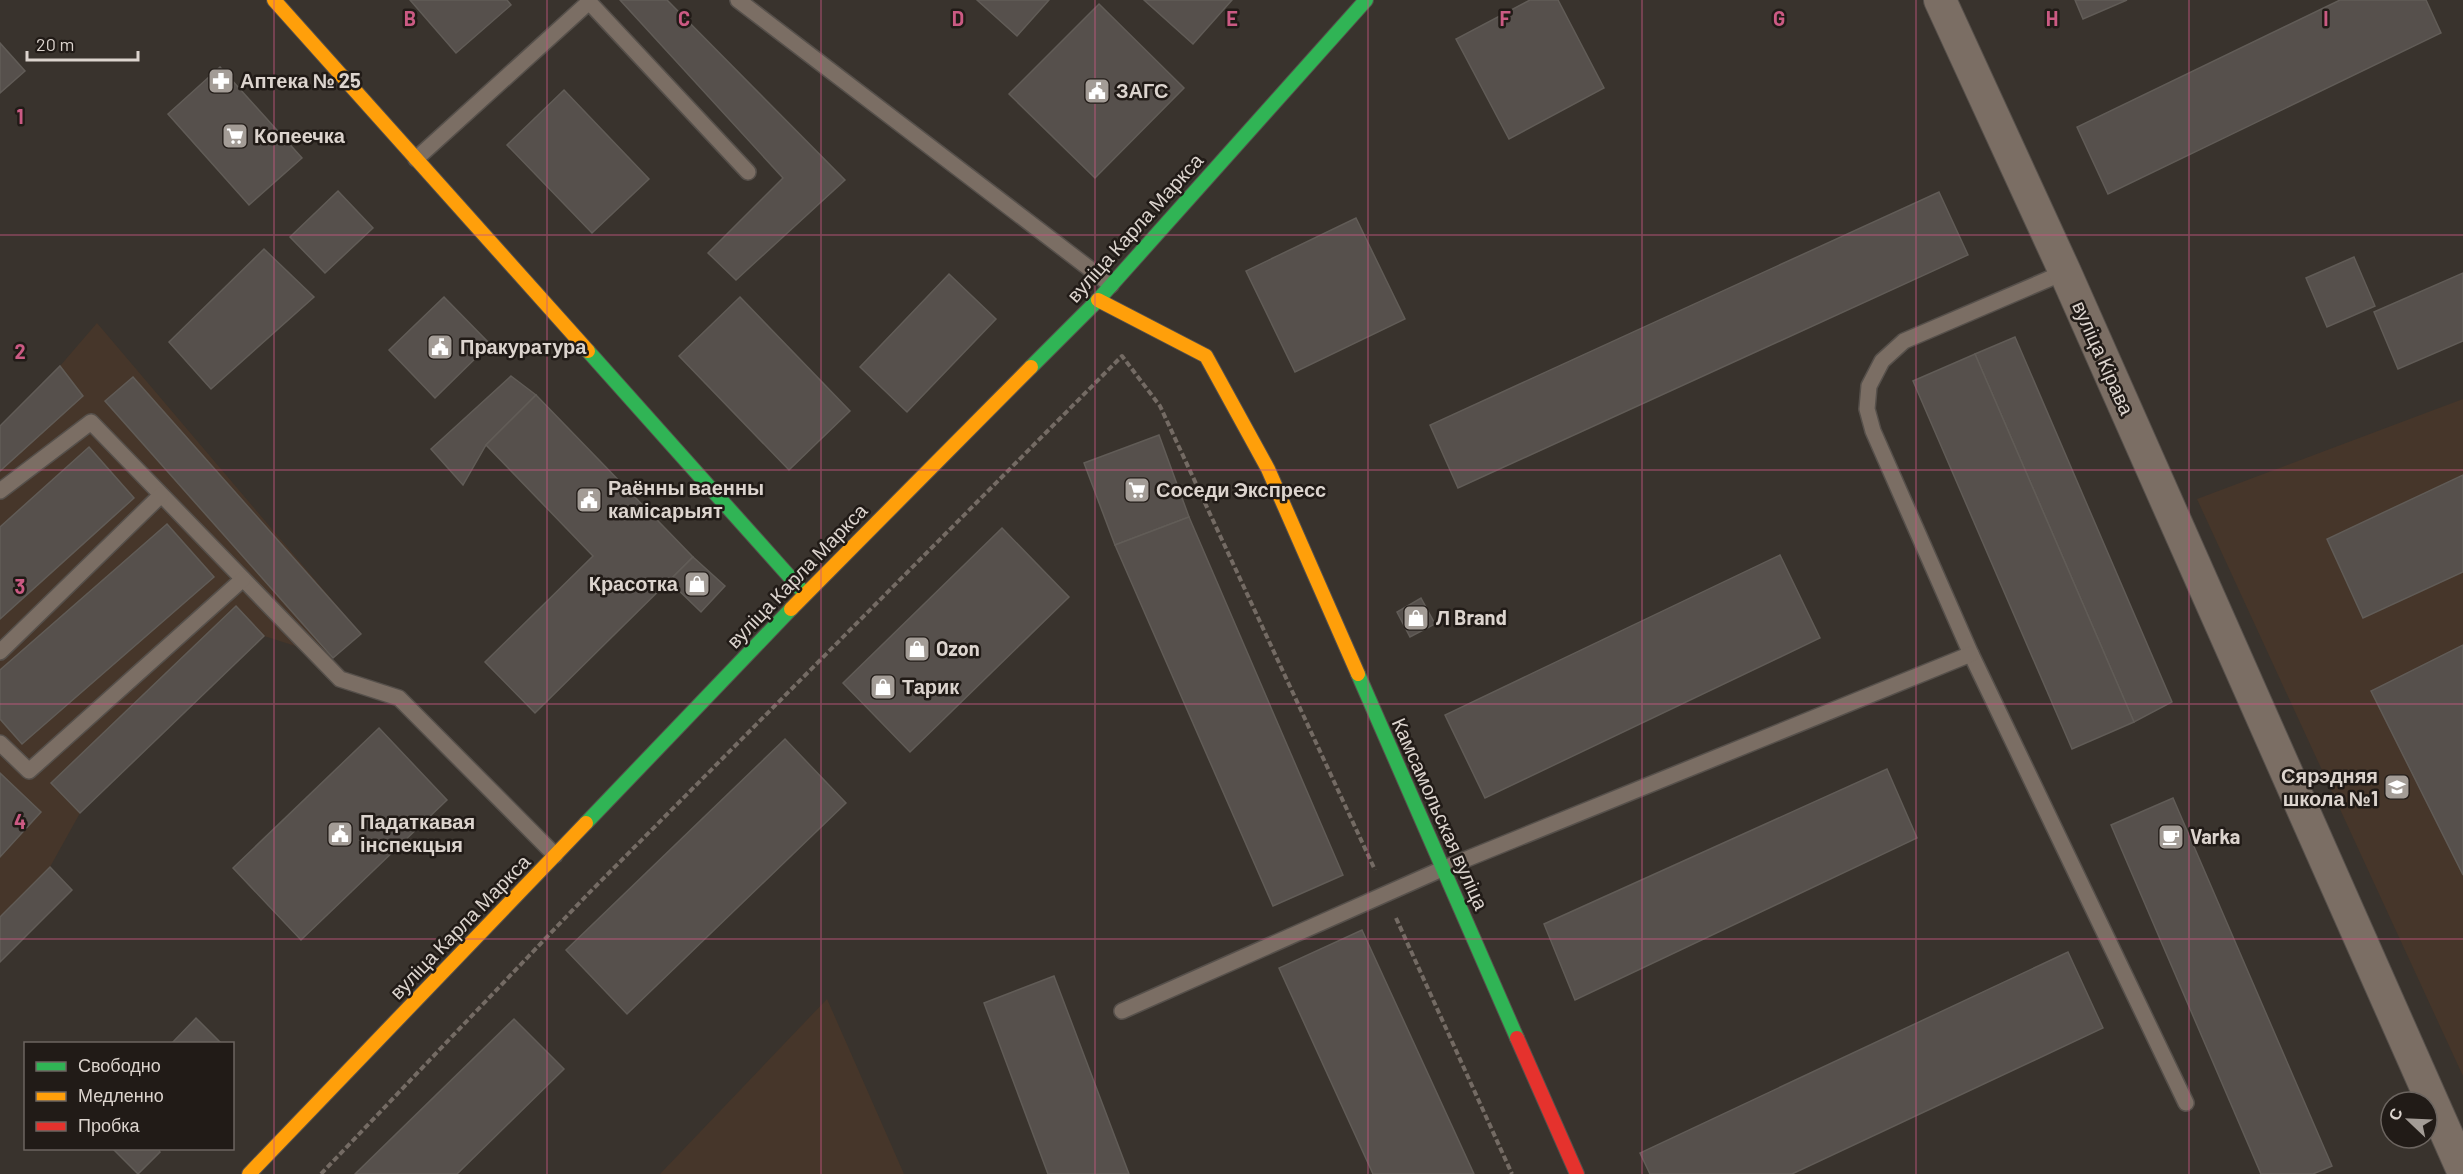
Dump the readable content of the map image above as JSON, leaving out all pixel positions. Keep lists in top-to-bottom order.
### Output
{
  "streets": {
    "street": ["вуліца Карла Маркса", "вуліца Кірава", "Камсамольская вуліца"]
  },
  "crossings": [
    ["вуліца Карла Маркса", "Камсамольская вуліца"]
  ],
  "places": {
    "pharmacy": ["Аптека № 25"],
    "public building": [
      "ЗАГС",
      "Пракуратура",
      "Раённы ваенны камісарыят",
      "Падаткавая інспекцыя"
    ],
    "supermarket": ["Копеечка", "Соседи Экспресс"],
    "shop": [
      "Красотка",
      "Л Brand",
      "Ozon",
      "Тарик"
    ],
    "school or university": ["Сярэдняя школа №1"],
    "cafe": ["Varka"]
  },
  "legend": ["Свободно", "Медленно", "Пробка"],
  "scale_bar": "20 m",
  "north": "top left",
  "grid": {
    "columns": [
      "B",
      "C",
      "D",
      "E",
      "F",
      "G",
      "H",
      "I"
    ],
    "rows": [
      "1",
      "2",
      "3",
      "4"
    ]
  }
}
